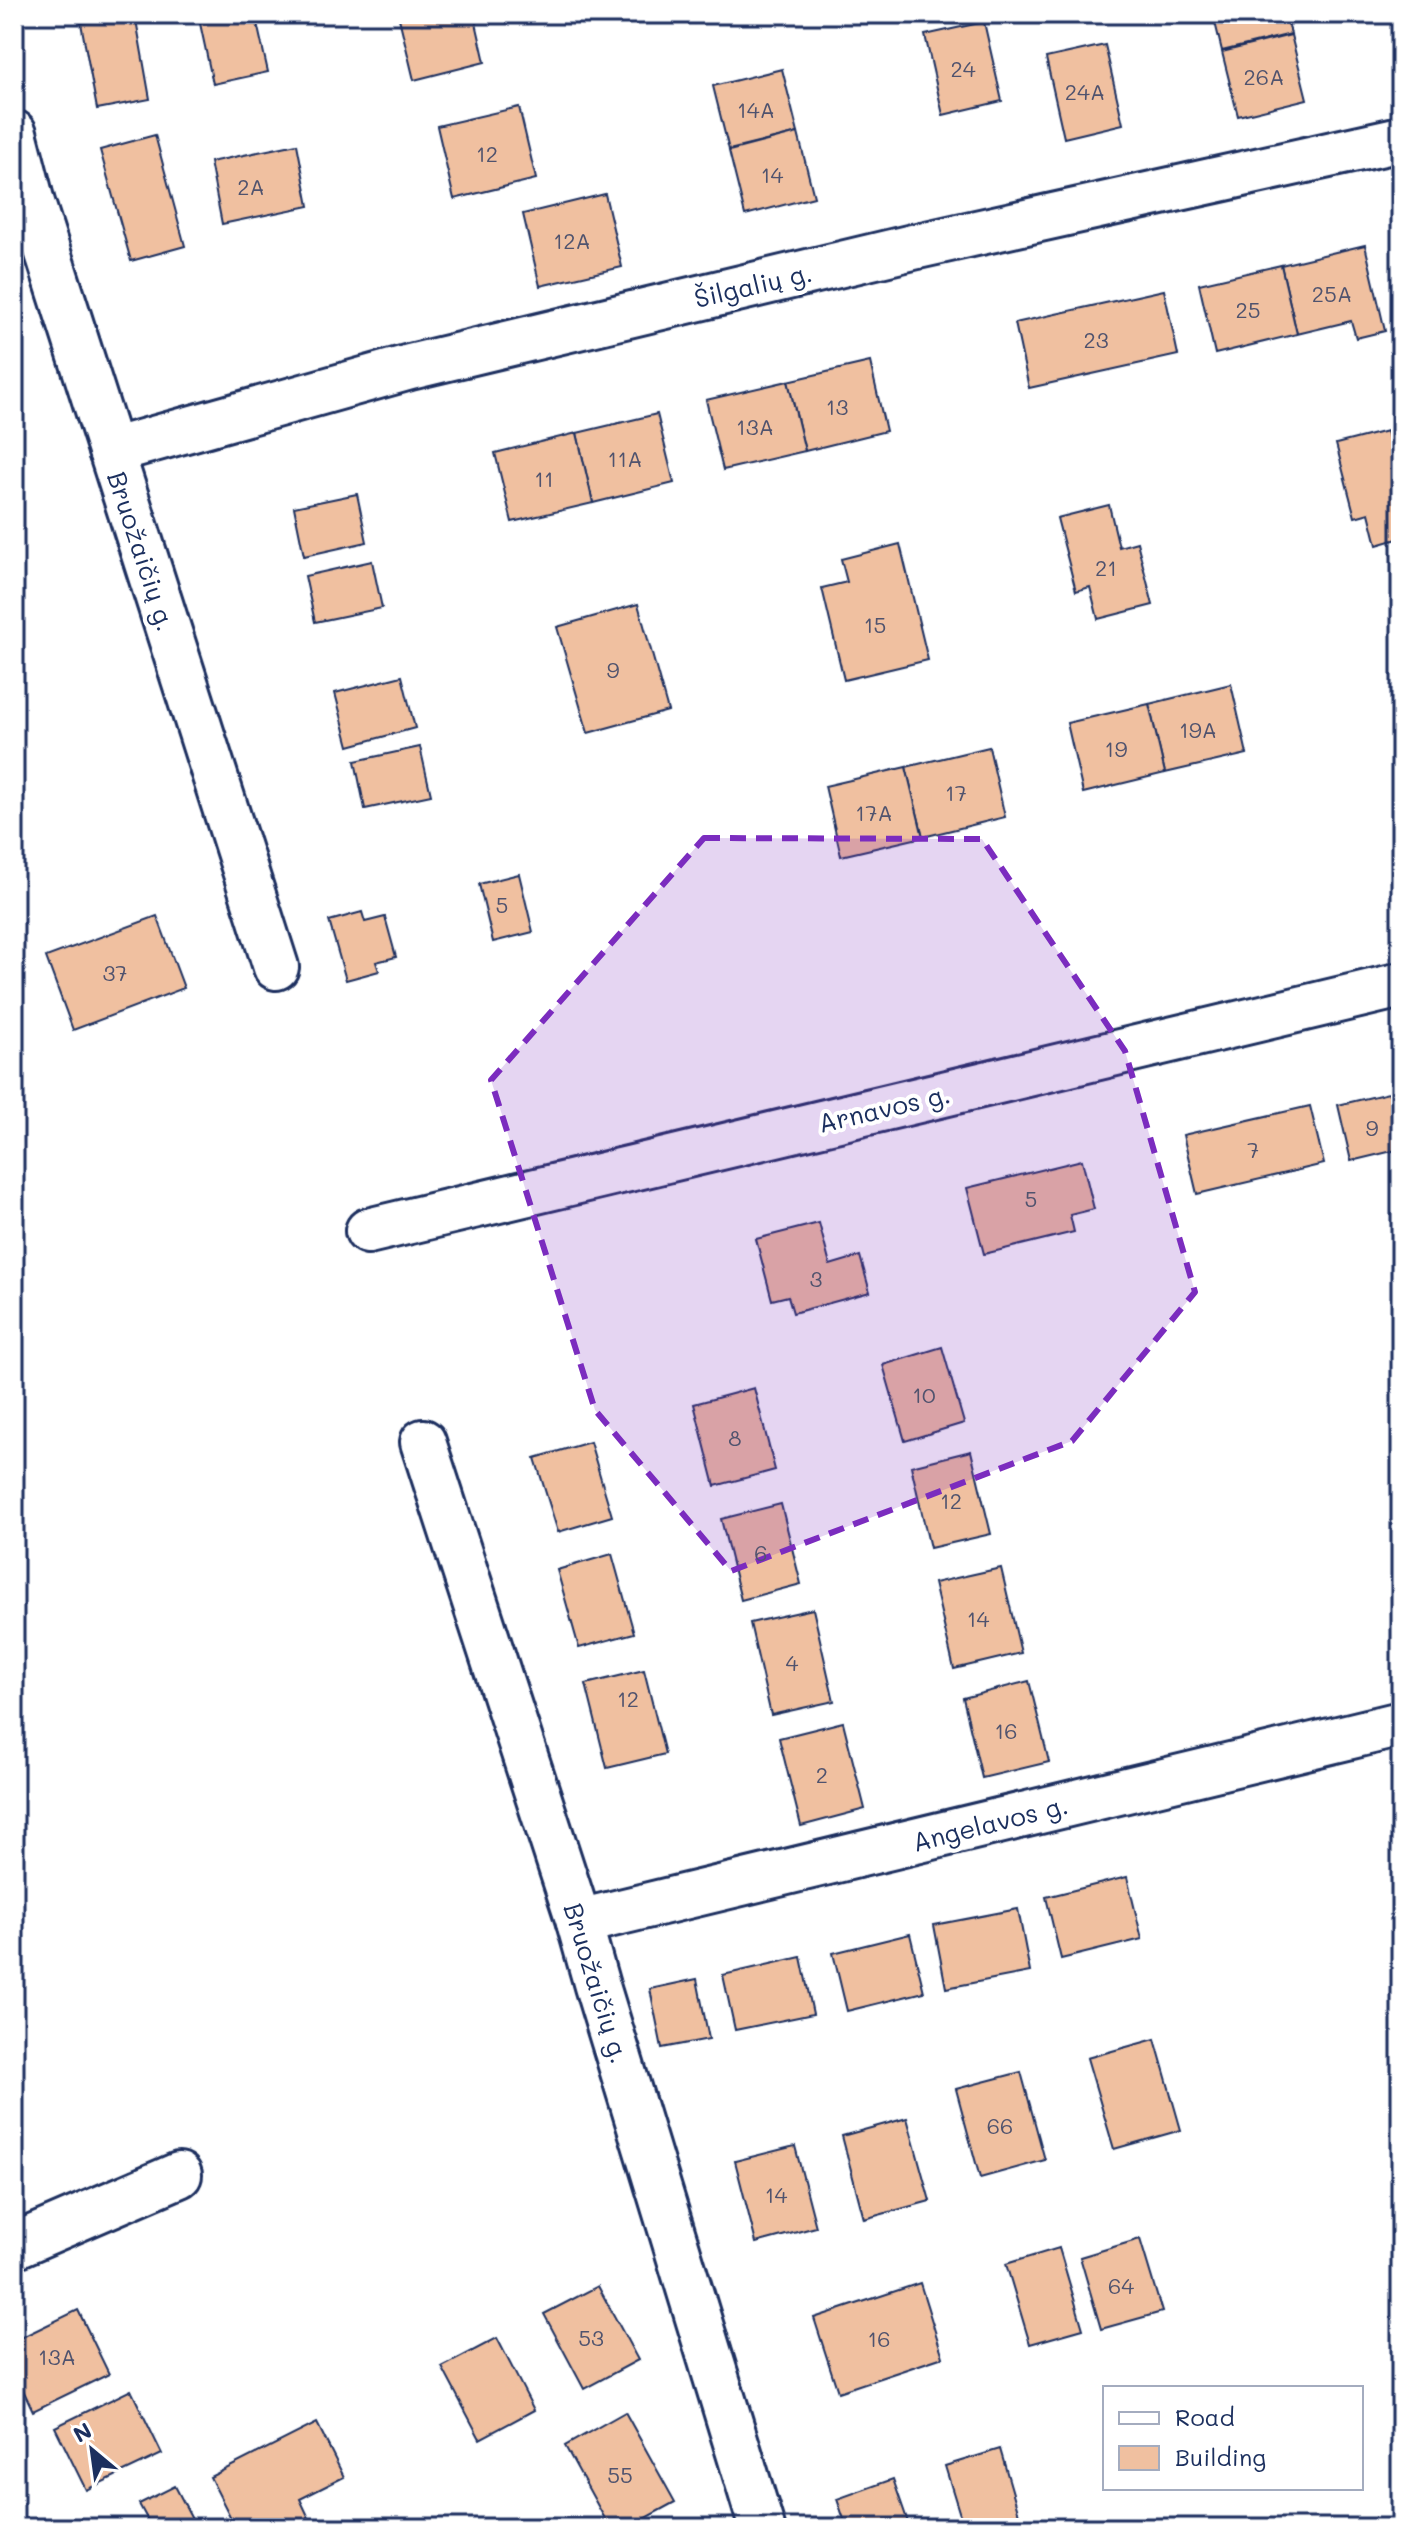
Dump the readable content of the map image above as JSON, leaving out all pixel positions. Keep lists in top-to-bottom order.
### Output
{
  "streets": {
    "street": [
      "Šilgalių g.",
      "Bruožaičių g.",
      "Arnavos g.",
      "Angelavos g."
    ]
  },
  "crossings": [
    ["Šilgalių g.", "Bruožaičių g."],
    ["Bruožaičių g.", "Angelavos g."]
  ],
  "house_numbers": [
    "24",
    "26A",
    "24A",
    "14A",
    "12",
    "14",
    "2A",
    "12A",
    "25A",
    "25",
    "23",
    "13",
    "13A",
    "11A",
    "11",
    "21",
    "15",
    "9",
    "19A",
    "19",
    "17",
    "17A",
    "5",
    "37",
    "9",
    "7",
    "5",
    "3",
    "10",
    "8",
    "12",
    "6",
    "14",
    "4",
    "12",
    "16",
    "2",
    "66",
    "14",
    "64",
    "53",
    "16",
    "13A",
    "55"
  ],
  "legend": ["Road", "Building"],
  "north": "top left"
}
